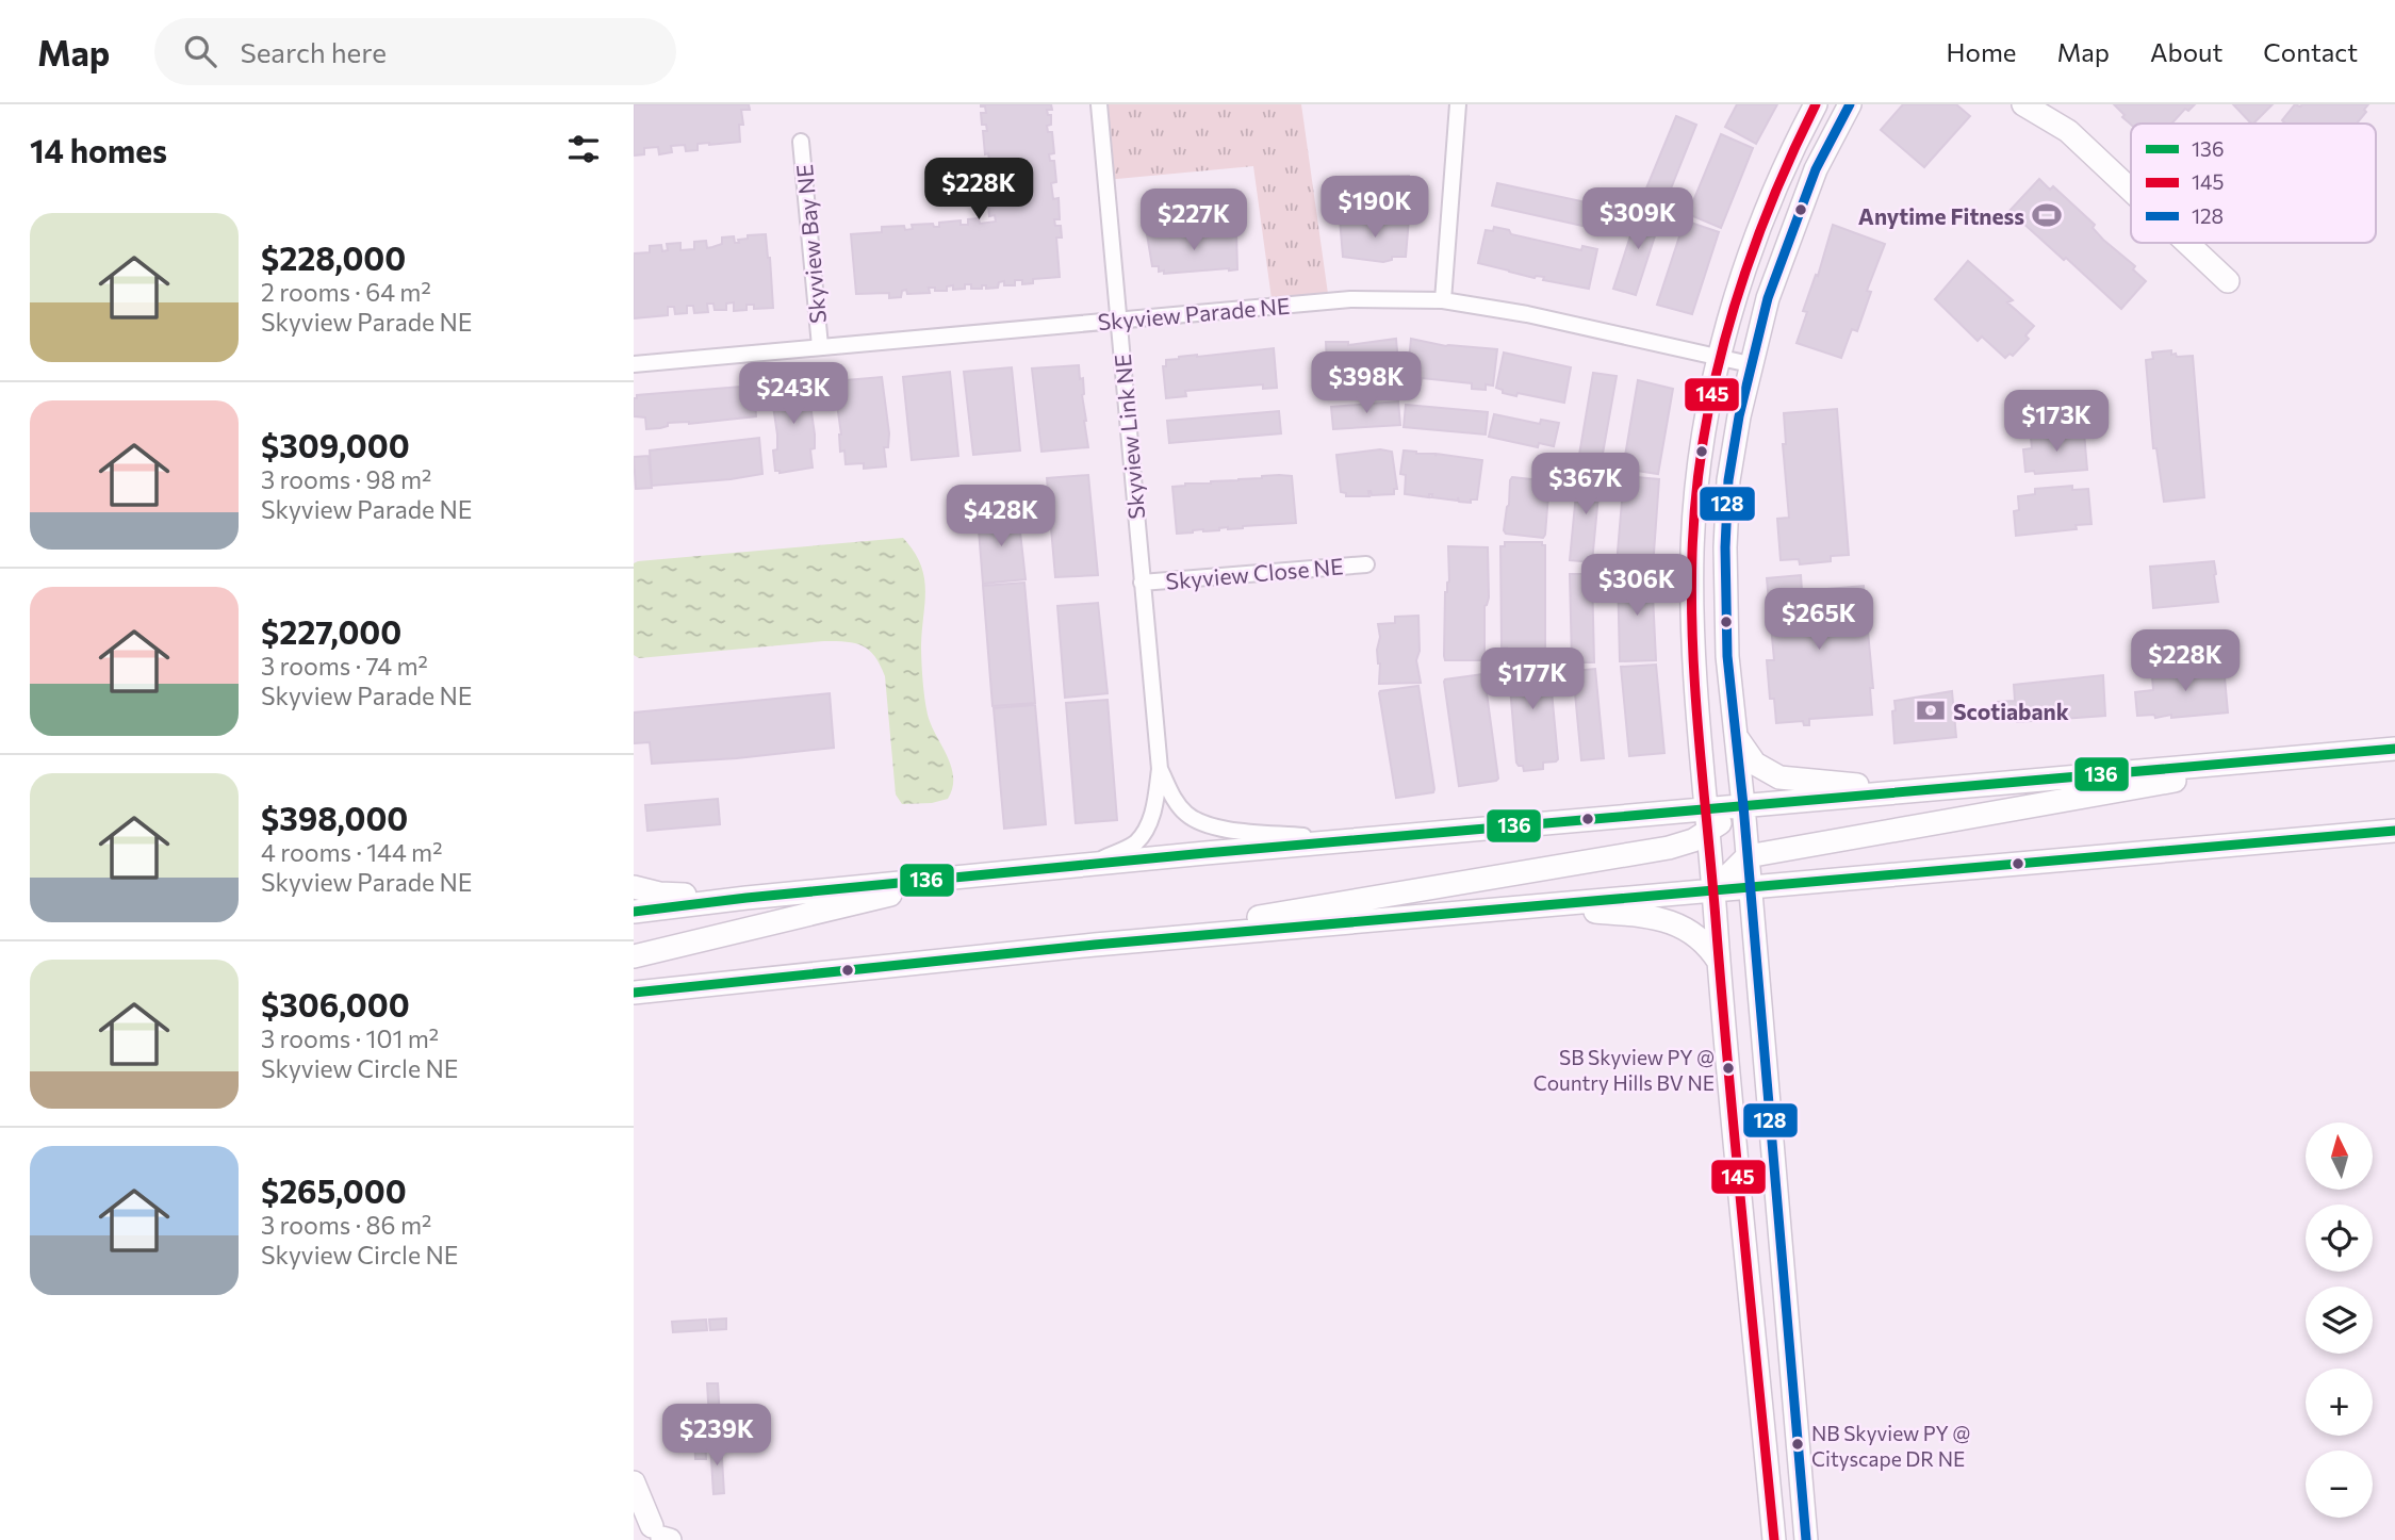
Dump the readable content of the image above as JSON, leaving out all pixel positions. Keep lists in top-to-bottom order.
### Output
{
  "streets": {
    "street": [
      "Skyview Bay NE",
      "Skyview Parade NE",
      "Skyview Link NE",
      "Skyview Close NE"
    ]
  },
  "crossings": [
    ["Skyview Bay NE", "Skyview Parade NE"],
    ["Skyview Parade NE", "Skyview Link NE"],
    ["Skyview Link NE", "Skyview Close NE"]
  ],
  "places": {
    "sports": ["Anytime Fitness"],
    "bank": ["Scotiabank"],
    "other": ["SB Skyview PY @ Country Hills BV NE", "NB Skyview PY @ Cityscape DR NE"]
  },
  "lines": ["transit line 145", "transit line 128", "transit line 136"],
  "legend": ["136", "145", "128"],
  "north": "top",
  "page": {
    "header": "Map",
    "search": "Search here",
    "nav": [
      "Home",
      "Map",
      "About",
      "Contact"
    ],
    "heading": "14 homes",
    "price": [
      "$228K",
      "$190K",
      "$309K",
      "$227K",
      "$398K",
      "$243K",
      "$173K",
      "$367K",
      "$428K",
      "$306K",
      "$265K",
      "$228K",
      "$177K",
      "$239K"
    ],
    "list": [
      {
        "name": "$228,000",
        "note": "2 rooms · 64 m² · Skyview Parade NE"
      },
      {
        "name": "$309,000",
        "note": "3 rooms · 98 m² · Skyview Parade NE"
      },
      {
        "name": "$227,000",
        "note": "3 rooms · 74 m² · Skyview Parade NE"
      },
      {
        "name": "$398,000",
        "note": "4 rooms · 144 m² · Skyview Parade NE"
      },
      {
        "name": "$306,000",
        "note": "3 rooms · 101 m² · Skyview Circle NE"
      },
      {
        "name": "$265,000",
        "note": "3 rooms · 86 m² · Skyview Circle NE"
      }
    ],
    "map_buttons": ["+", "−"]
  }
}
